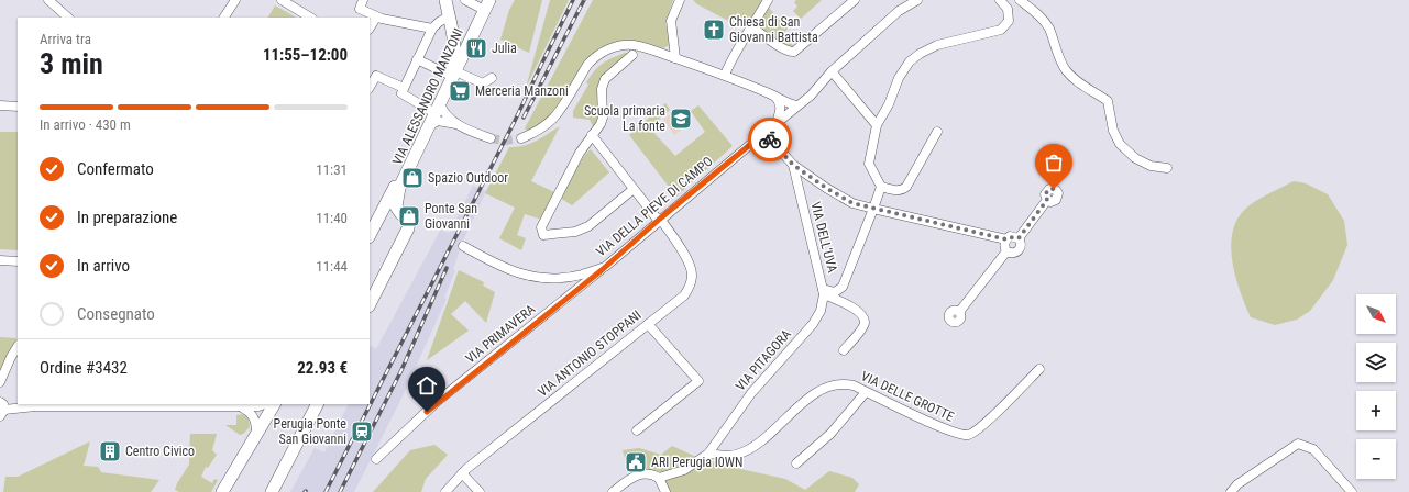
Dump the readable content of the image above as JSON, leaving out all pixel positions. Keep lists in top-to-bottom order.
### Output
{
  "streets": {
    "main road": ["VIA ALESSANDRO MANZONI"],
    "street": [
      "VIA DELLA PIEVE DI CAMPO",
      "VIA DELL'UVA",
      "VIA PRIMAVERA",
      "VIA ANTONIO STOPPANI",
      "VIA PITAGORA",
      "VIA DELLE GROTTE"
    ]
  },
  "crossings": [
    ["VIA DELLA PIEVE DI CAMPO", "VIA DELL'UVA"],
    ["VIA DELLA PIEVE DI CAMPO", "VIA PRIMAVERA"],
    ["VIA DELLA PIEVE DI CAMPO", "VIA ANTONIO STOPPANI"],
    ["VIA DELL'UVA", "VIA PITAGORA"],
    ["VIA PITAGORA", "VIA DELLE GROTTE"]
  ],
  "places": {
    "church": ["Chiesa di San Giovanni Battista"],
    "restaurant": ["Julia"],
    "supermarket": ["Merceria Manzoni"],
    "school or university": ["Scuola primaria La fonte"],
    "shop": ["Spazio Outdoor", "Ponte San Giovanni"],
    "station": ["Perugia Ponte San Giovanni"],
    "building": ["Centro Civico"],
    "public building": ["ARI Perugia I0WN"]
  },
  "north": "bottom right",
  "page": {
    "heading": ["3 min", "Arriva tra", "11:55–12:00"],
    "panel": ["Ordine #3432", "22.93 €"],
    "bar": "In arrivo · 430 m",
    "list": [
      ["Confermato", "11:31"],
      ["In preparazione", "11:40"],
      ["In arrivo", "11:44"],
      "Consegnato"
    ],
    "map_buttons": ["+", "−"]
  }
}
